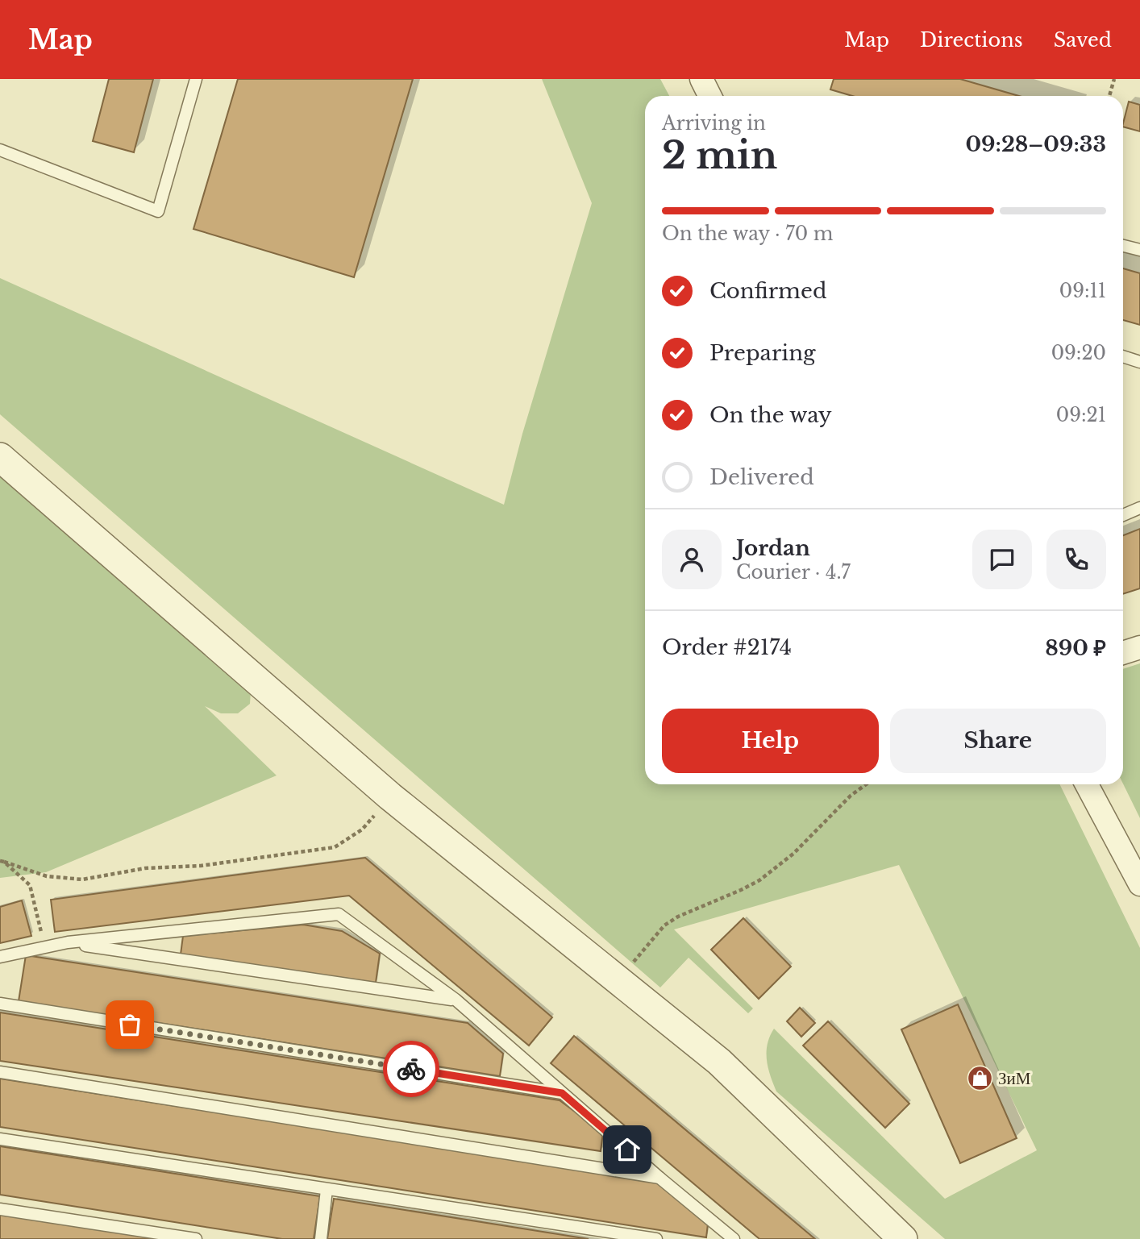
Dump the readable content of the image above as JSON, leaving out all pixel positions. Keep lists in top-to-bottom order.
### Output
{
  "places": {
    "shop": ["ЗиМ"]
  },
  "page": {
    "header": "Map",
    "nav": ["Map", "Directions", "Saved"],
    "heading": ["2 min", "Arriving in", "09:28–09:33"],
    "panel": [
      "Jordan",
      "Courier · 4.7",
      "Order #2174",
      "890 ₽"
    ],
    "bar": "On the way · 70 m",
    "list": [
      ["Confirmed", "09:11"],
      ["Preparing", "09:20"],
      ["On the way", "09:21"],
      "Delivered"
    ],
    "buttons": ["Help", "Share"]
  }
}
